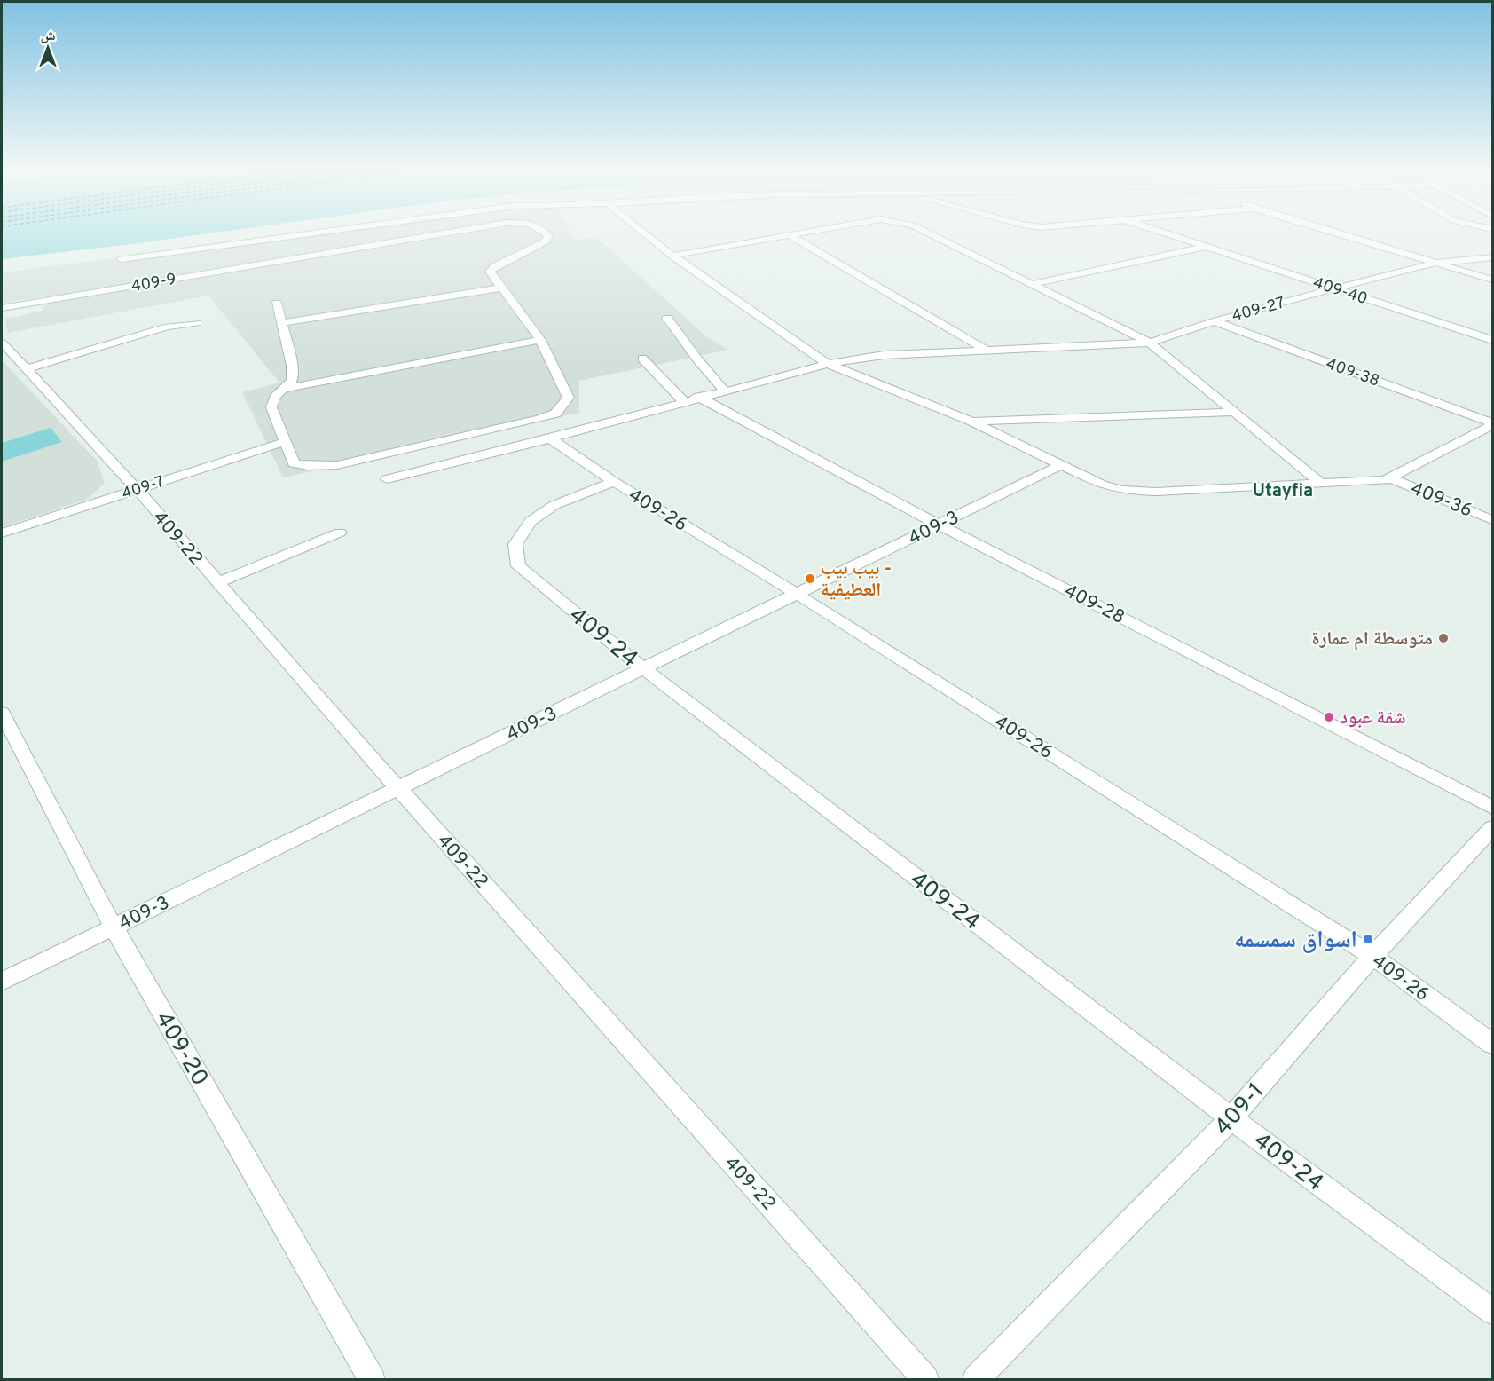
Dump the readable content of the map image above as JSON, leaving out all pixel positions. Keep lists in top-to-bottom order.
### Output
{
  "streets": {
    "street": [
      "409-9",
      "409-40",
      "409-27",
      "409-38",
      "409-7",
      "409-36",
      "409-26",
      "409-3",
      "409-22",
      "409-28",
      "409-24",
      "409-20",
      "409-1"
    ]
  },
  "crossings": [
    ["409-40", "409-27"],
    ["409-27", "409-38"],
    ["409-27", "409-26"],
    ["409-27", "409-28"],
    ["409-7", "409-22"],
    ["409-26", "409-3"],
    ["409-26", "409-24"],
    ["409-26", "409-1"],
    ["409-3", "409-22"],
    ["409-3", "409-28"],
    ["409-3", "409-24"],
    ["409-3", "409-20"],
    ["409-24", "409-1"]
  ],
  "districts": ["Utayfia"],
  "places": [
    "بيب بيب - العطيفية",
    "متوسطة ام عمارة",
    "شقة عبود",
    "اسواق سمسمه"
  ],
  "north": "top"
}
